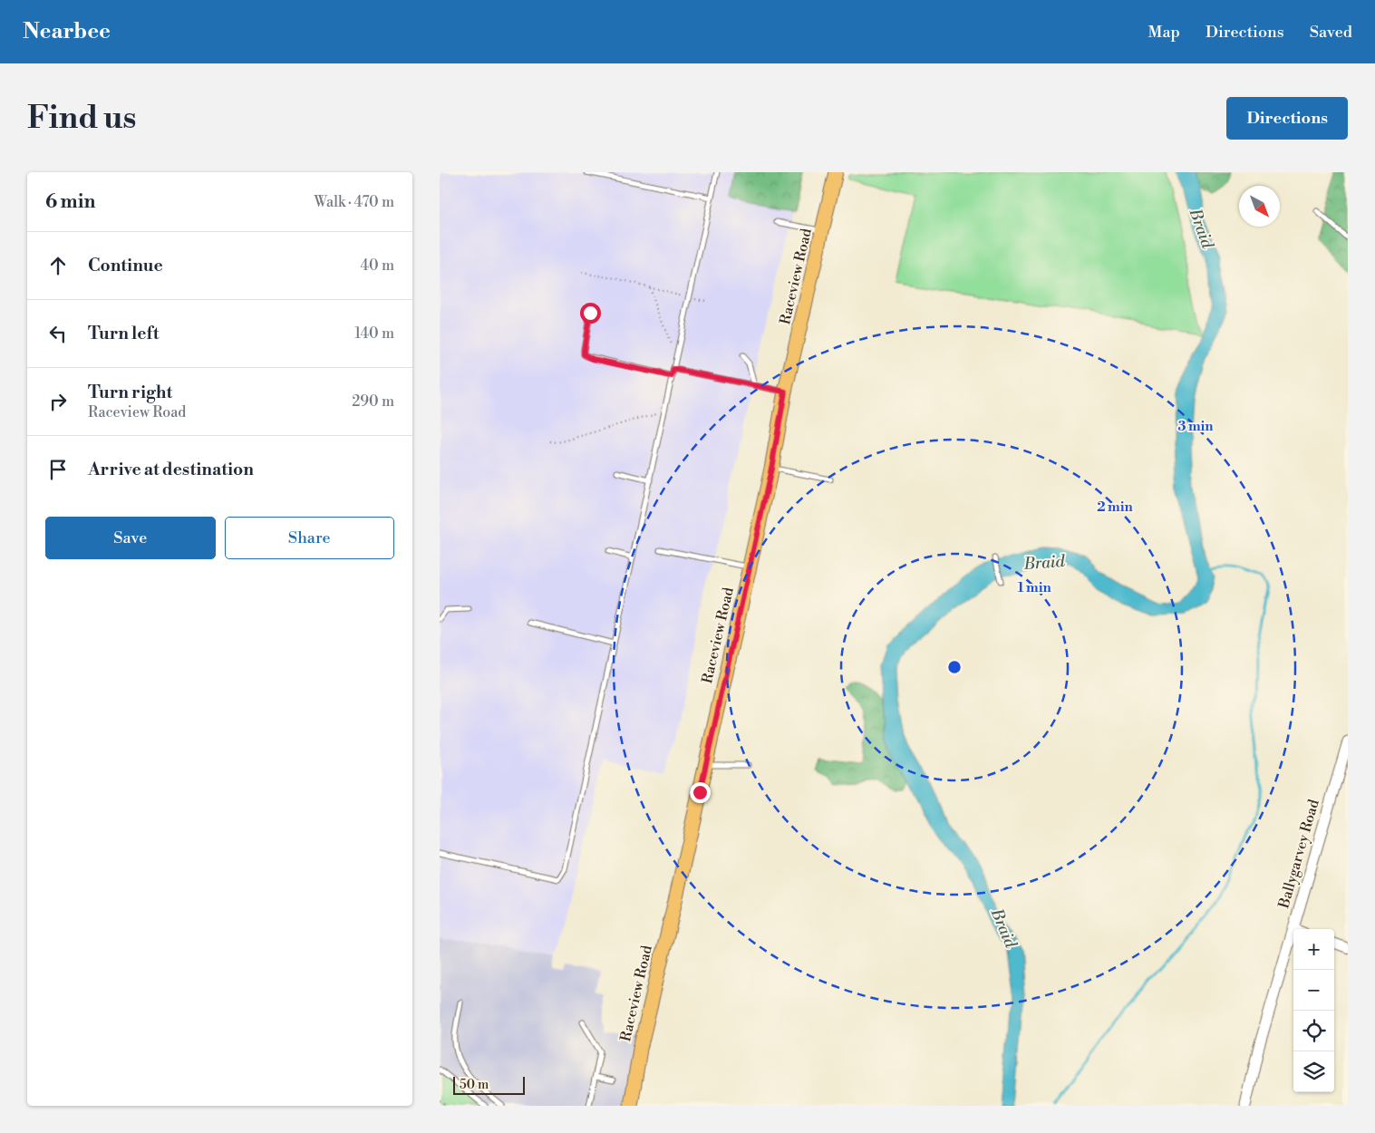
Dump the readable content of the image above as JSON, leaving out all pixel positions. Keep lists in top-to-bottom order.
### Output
{
  "streets": {
    "main road": ["Raceview Road"],
    "street": ["Ballygarvey Road"]
  },
  "water": ["Braid"],
  "scale_bar": "50 m",
  "north": "bottom right",
  "page": {
    "header": "Nearbee",
    "nav": ["Map", "Directions", "Saved"],
    "buttons": [
      "Directions",
      ["Save", "Share"]
    ],
    "title": "Find us",
    "heading": ["6 min", "Walk · 470 m"],
    "list": [
      ["Continue", "40 m"],
      ["Turn left", "140 m"],
      ["Turn right", "Raceview Road", "290 m"],
      "Arrive at destination"
    ],
    "map_buttons": ["+", "−"],
    "scale": "50 m"
  },
  "rings": ["3 min", "2 min", "1 min"]
}
